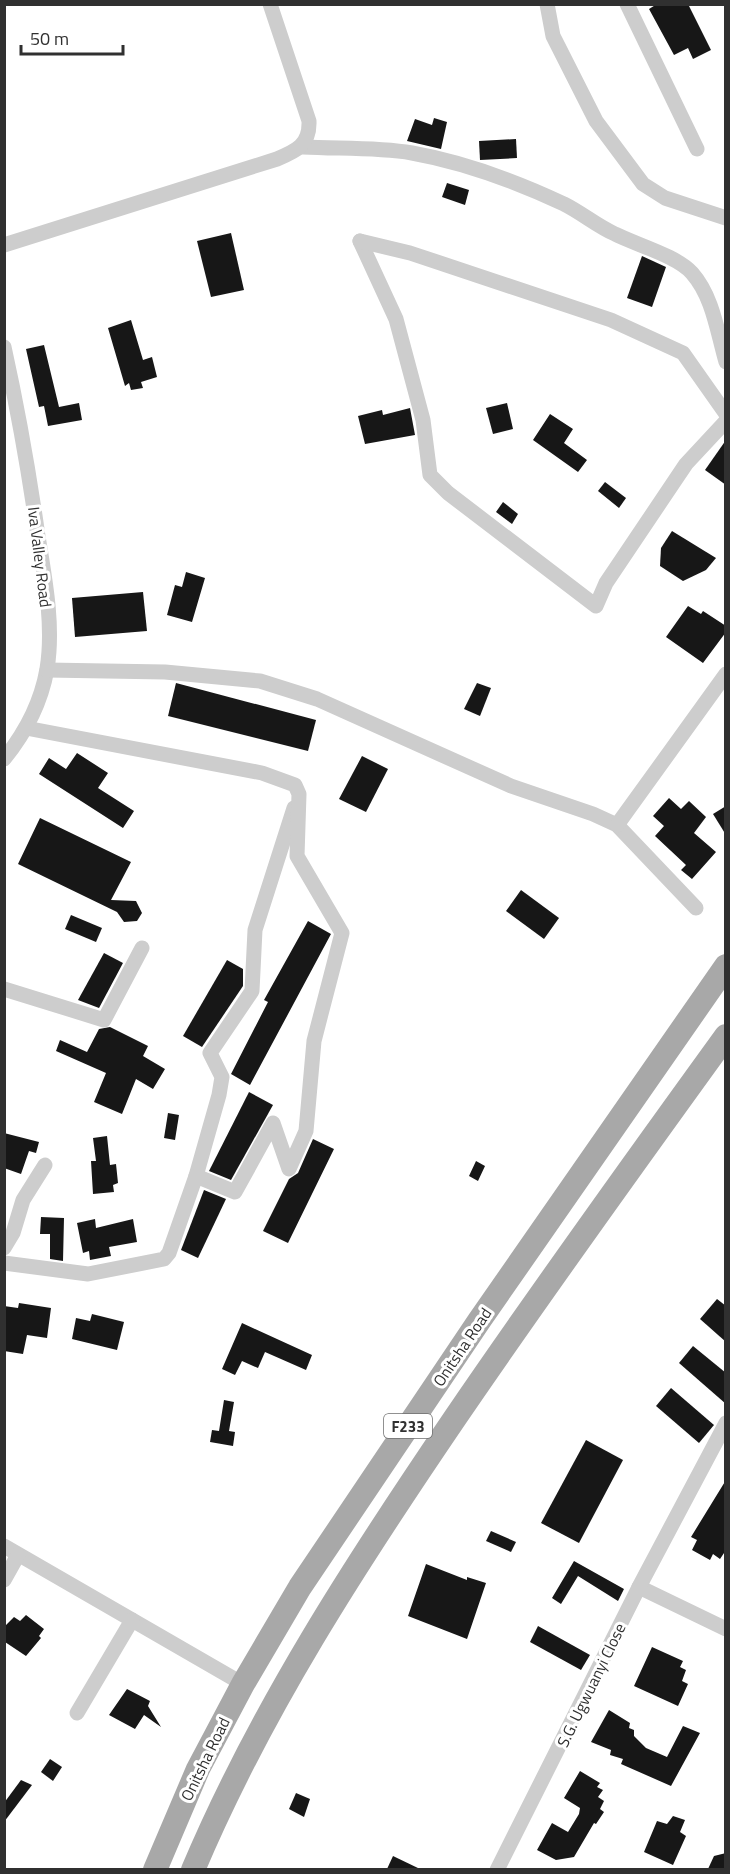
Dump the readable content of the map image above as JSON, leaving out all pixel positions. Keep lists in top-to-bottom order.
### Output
{
  "streets": {
    "main road": ["Onitsha Road", "F233"],
    "street": ["Iva Valley Road", "S.G. Ugwuanyi Close"]
  },
  "scale_bar": "50 m"
}
